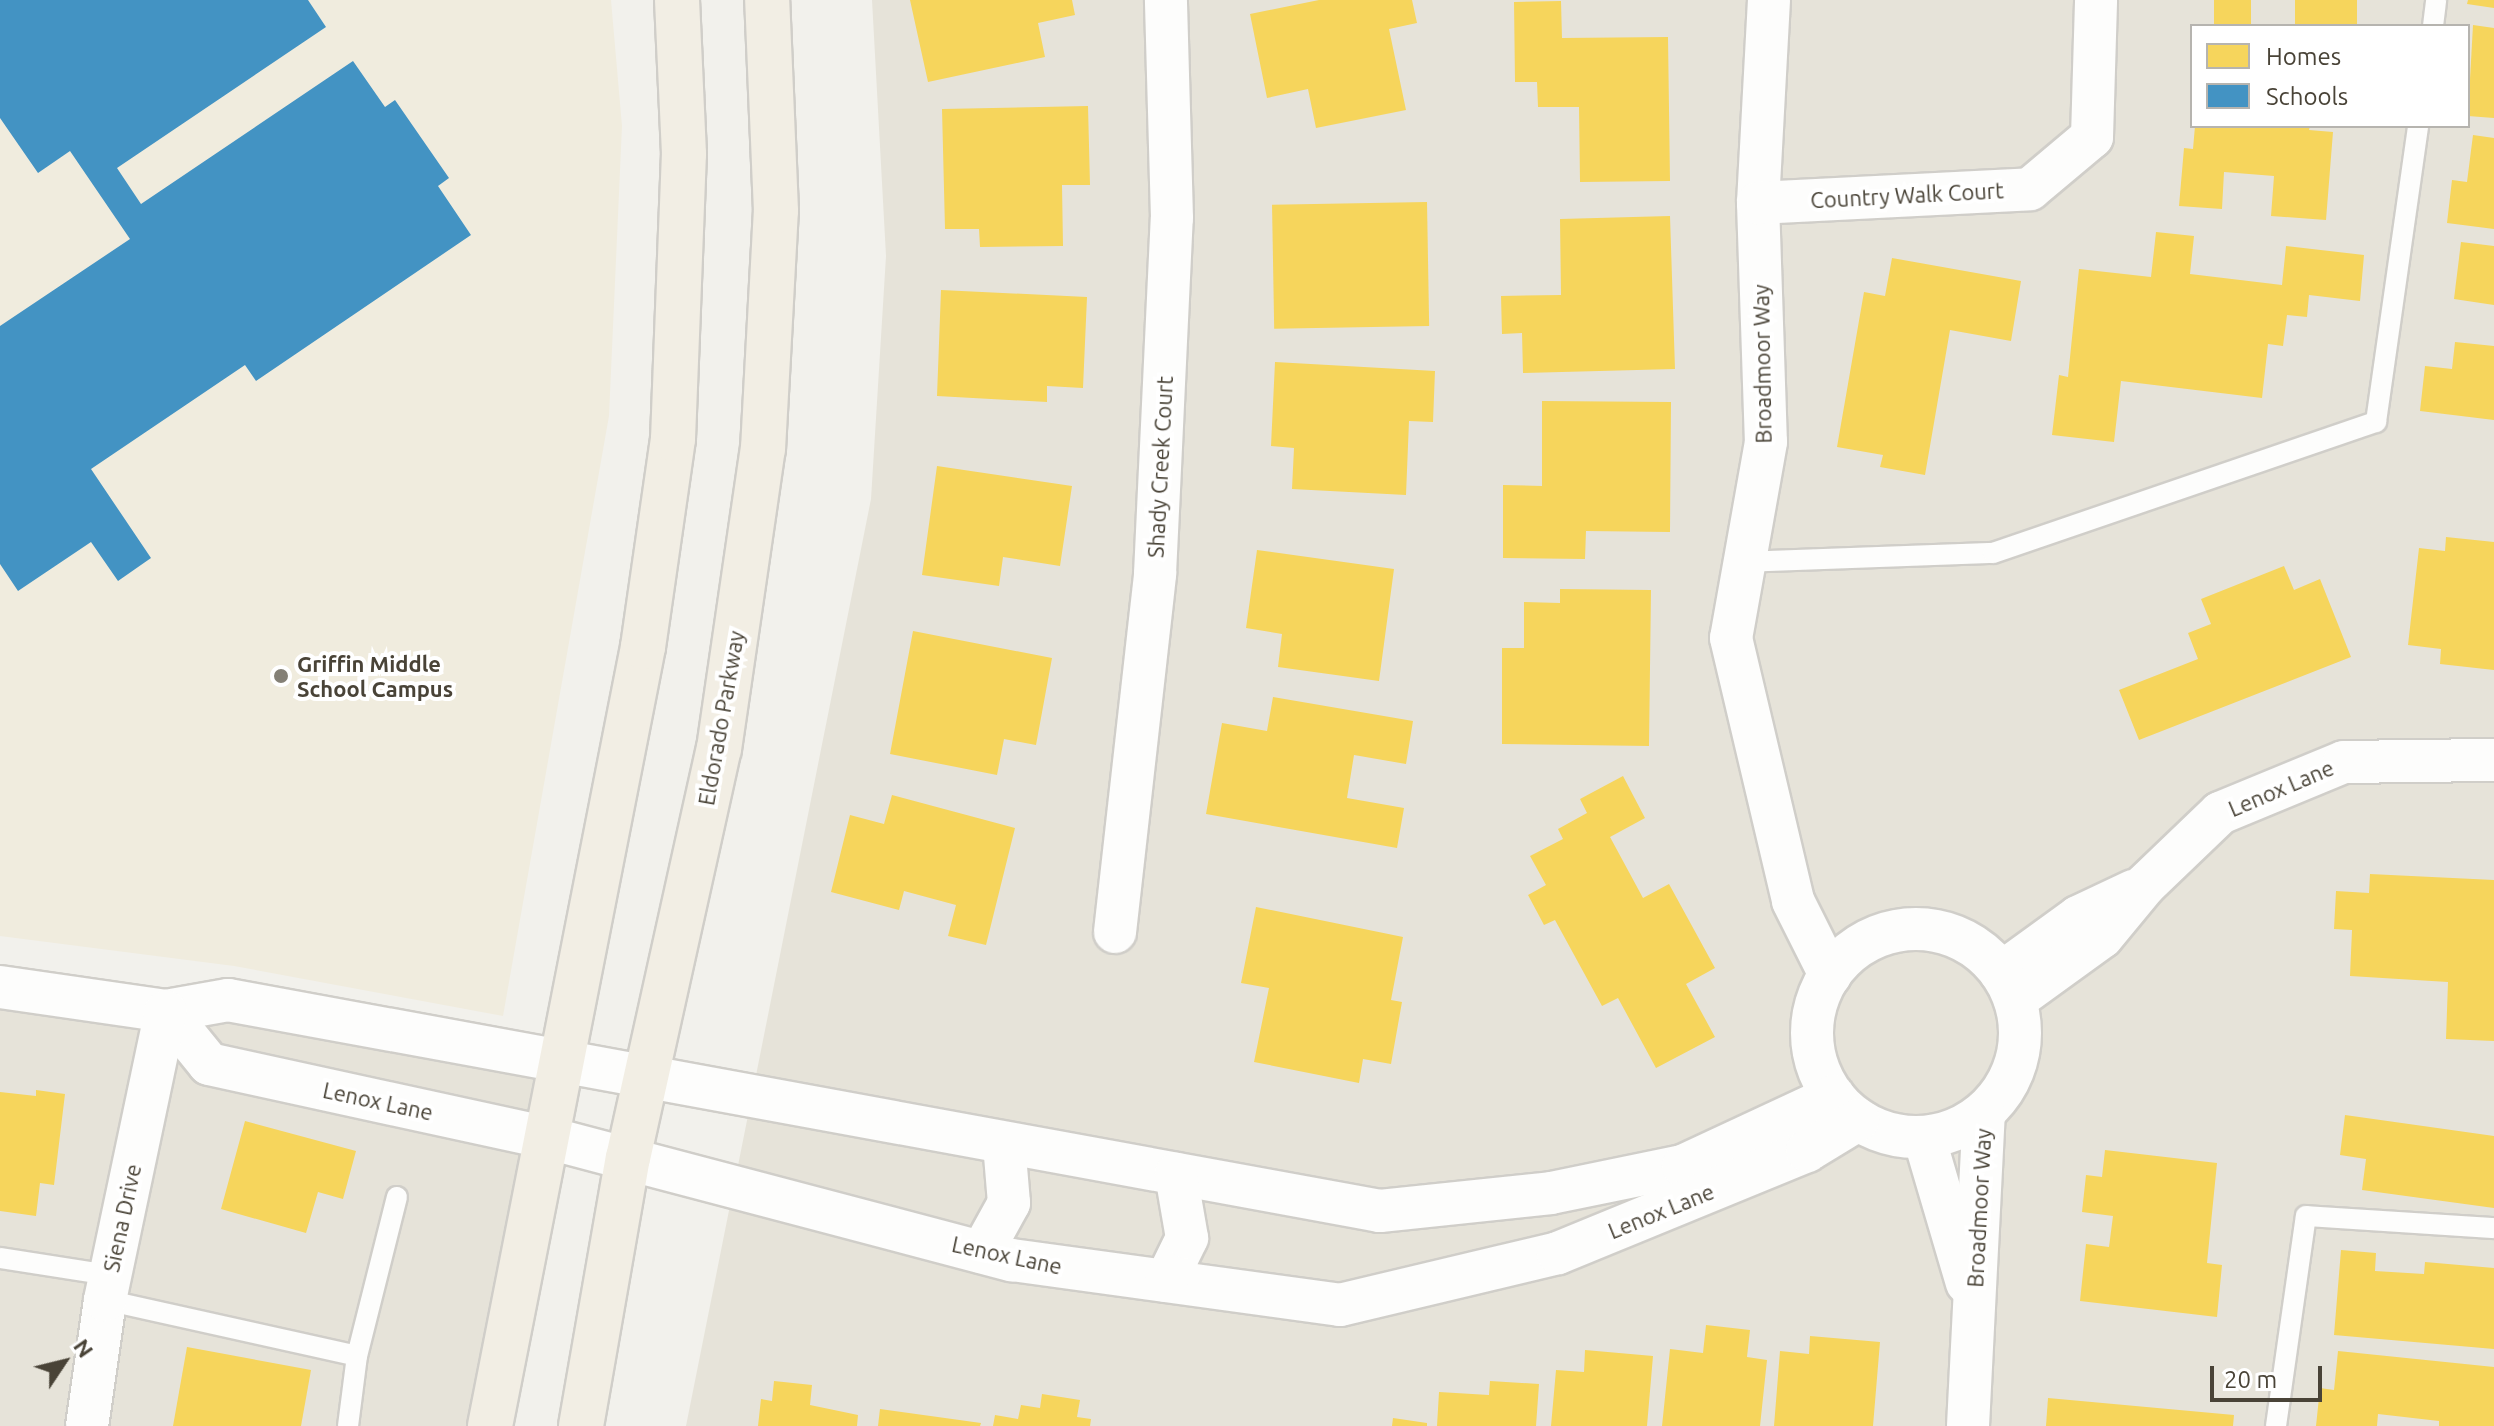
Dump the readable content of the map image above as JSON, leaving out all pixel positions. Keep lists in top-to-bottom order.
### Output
{
  "streets": {
    "main road": ["Eldorado Parkway"],
    "street": [
      "Country Walk Court",
      "Broadmoor Way",
      "Shady Creek Court",
      "Lenox Lane",
      "Siena Drive"
    ]
  },
  "crossings": [
    ["Country Walk Court", "Broadmoor Way"],
    ["Broadmoor Way", "Lenox Lane"],
    ["Eldorado Parkway", "Lenox Lane"],
    ["Lenox Lane", "Siena Drive"]
  ],
  "places": ["Griffin Middle School Campus"],
  "legend": ["Homes", "Schools"],
  "scale_bar": "20 m",
  "north": "top right"
}
